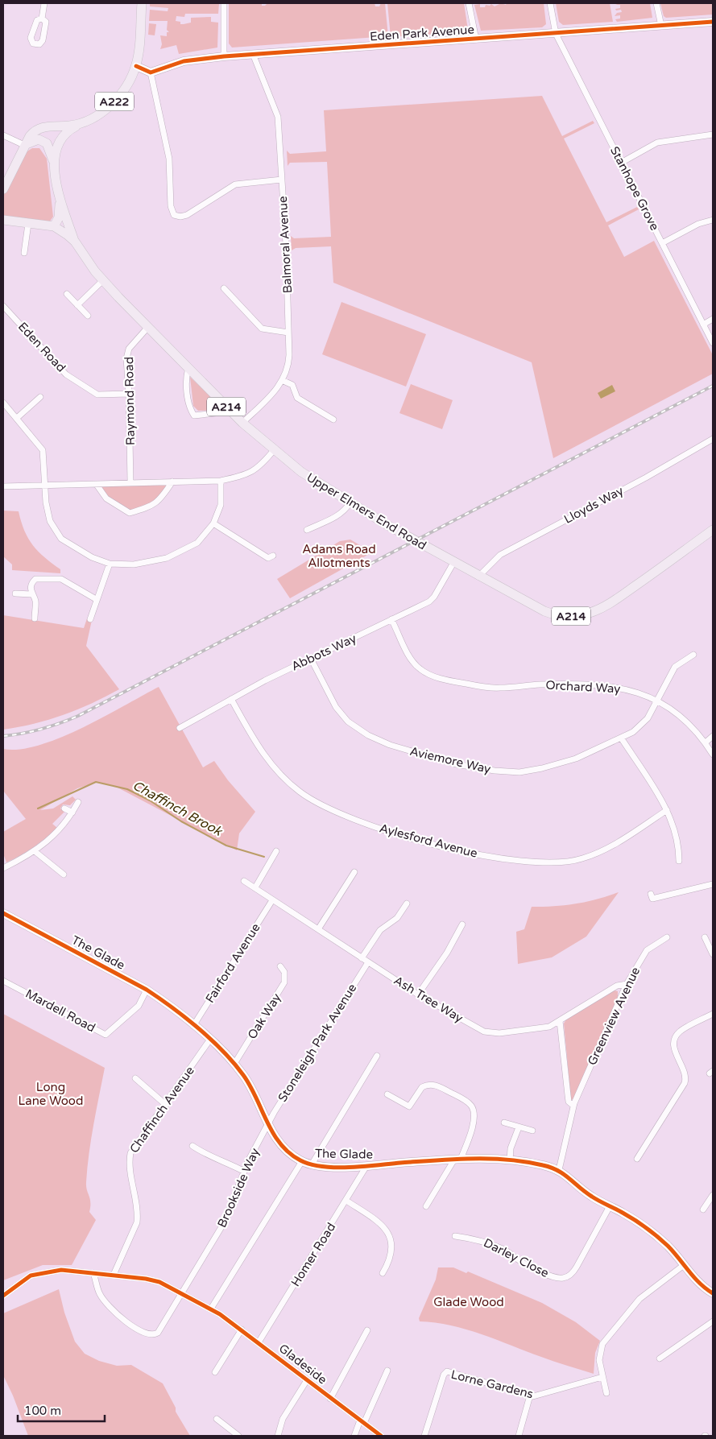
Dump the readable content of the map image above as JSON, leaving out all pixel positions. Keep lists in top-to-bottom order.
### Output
{
  "streets": {
    "main road": ["A222", "A214", "Upper Elmers End Road"],
    "street": [
      "Eden Park Avenue",
      "Stanhope Grove",
      "Balmoral Avenue",
      "Eden Road",
      "Raymond Road",
      "Lloyds Way",
      "Abbots Way",
      "Orchard Way",
      "Aviemore Way",
      "Aylesford Avenue",
      "The Glade",
      "Fairford Avenue",
      "Ash Tree Way",
      "Mardell Road",
      "Oak Way",
      "Greenview Avenue",
      "Stoneleigh Park Avenue",
      "Chaffinch Avenue",
      "Brookside Way",
      "Homer Road",
      "Darley Close",
      "Gladeside",
      "Lorne Gardens"
    ]
  },
  "crossings": [
    ["Eden Park Avenue", "Stanhope Grove"],
    ["Eden Park Avenue", "Balmoral Avenue"],
    ["Balmoral Avenue", "Upper Elmers End Road"],
    ["Eden Road", "Raymond Road"],
    ["Raymond Road", "Upper Elmers End Road"],
    ["Lloyds Way", "Upper Elmers End Road"],
    ["Upper Elmers End Road", "Abbots Way"],
    ["Abbots Way", "Orchard Way"],
    ["Abbots Way", "Aviemore Way"],
    ["Abbots Way", "Aylesford Avenue"],
    ["Orchard Way", "Aviemore Way"],
    ["The Glade", "Fairford Avenue"],
    ["The Glade", "Mardell Road"],
    ["The Glade", "Oak Way"],
    ["The Glade", "Greenview Avenue"],
    ["The Glade", "Stoneleigh Park Avenue"],
    ["The Glade", "Chaffinch Avenue"],
    ["The Glade", "Brookside Way"],
    ["The Glade", "Homer Road"],
    ["The Glade", "Darley Close"],
    ["Fairford Avenue", "Ash Tree Way"],
    ["Ash Tree Way", "Greenview Avenue"],
    ["Ash Tree Way", "Stoneleigh Park Avenue"],
    ["Stoneleigh Park Avenue", "Brookside Way"],
    ["Chaffinch Avenue", "Gladeside"],
    ["Brookside Way", "Gladeside"],
    ["Homer Road", "Gladeside"]
  ],
  "water": ["Chaffinch Brook"],
  "parks": ["Adams Road Allotments", "Long Lane Wood", "Glade Wood"],
  "scale_bar": "100 m"
}
